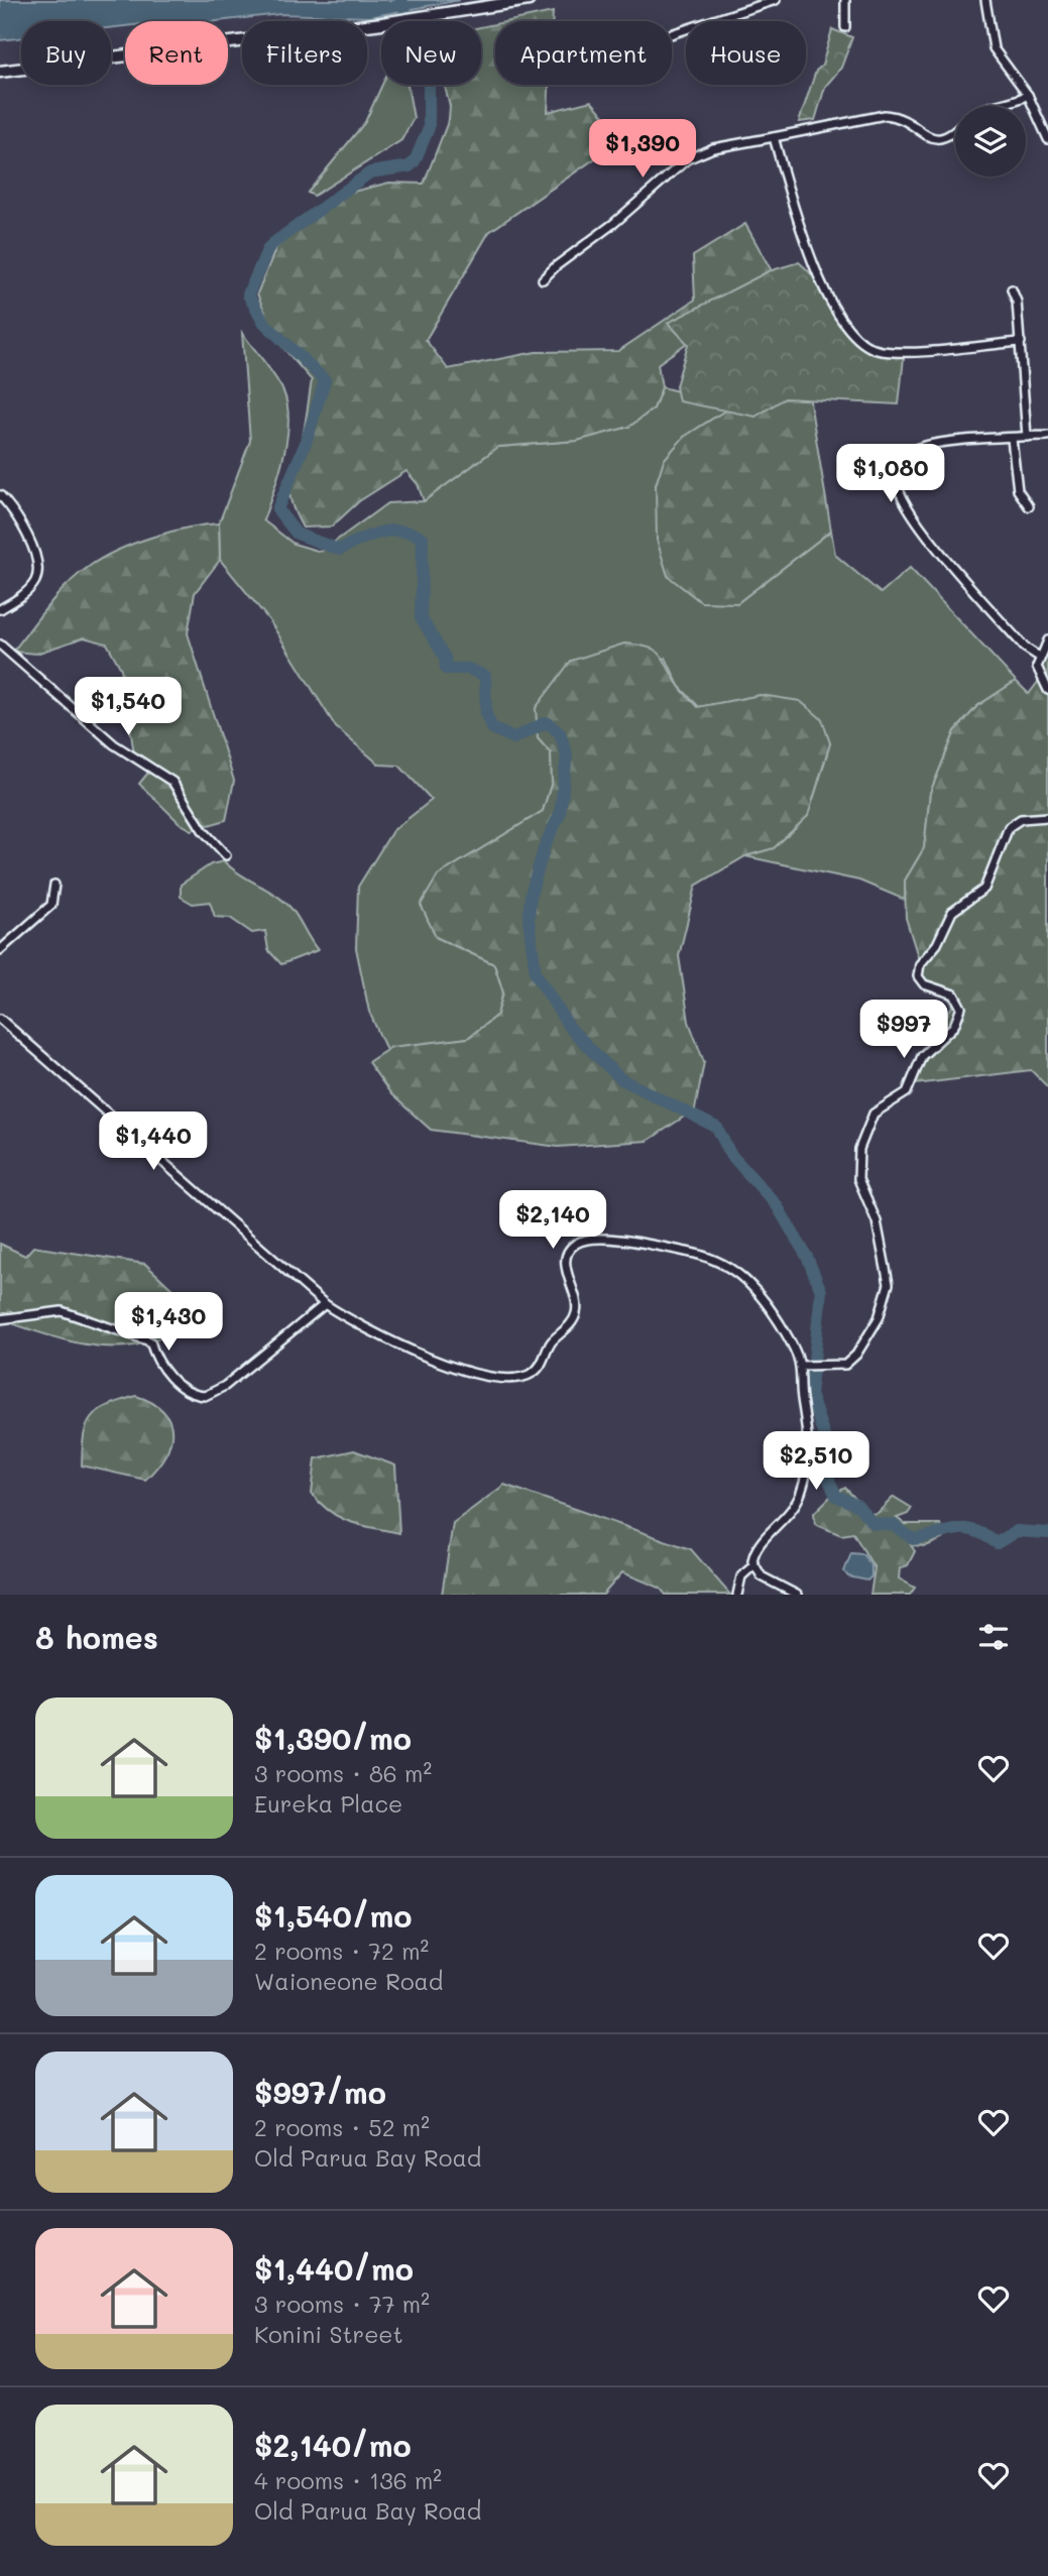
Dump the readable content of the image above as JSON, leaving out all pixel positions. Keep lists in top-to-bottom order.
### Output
{
  "page": {
    "chip": [
      "Buy",
      "Rent",
      "Filters",
      "New",
      "Apartment",
      "House"
    ],
    "price": [
      "$1,390",
      "$1,080",
      "$1,540",
      "$997",
      "$1,440",
      "$2,140",
      "$1,430",
      "$2,510"
    ],
    "heading": "8 homes",
    "list": [
      {
        "name": "$1,390/mo",
        "note": "3 rooms · 86 m² · Eureka Place"
      },
      {
        "name": "$1,540/mo",
        "note": "2 rooms · 72 m² · Waioneone Road"
      },
      {
        "name": "$997/mo",
        "note": "2 rooms · 52 m² · Old Parua Bay Road"
      },
      {
        "name": "$1,440/mo",
        "note": "3 rooms · 77 m² · Konini Street"
      },
      {
        "name": "$2,140/mo",
        "note": "4 rooms · 136 m² · Old Parua Bay Road"
      }
    ]
  }
}
